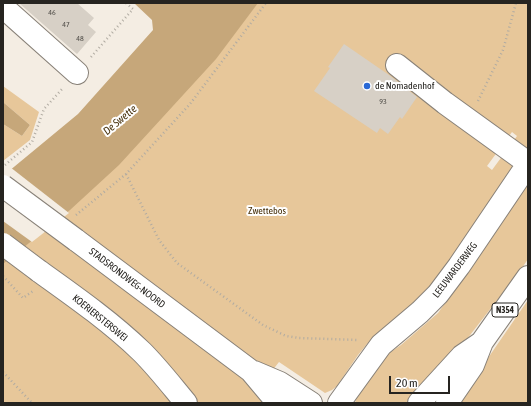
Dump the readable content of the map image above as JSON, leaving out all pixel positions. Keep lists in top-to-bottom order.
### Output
{
  "streets": {
    "main road": [
      "LEEUWARDERWEG",
      "STADSRONDWEG-NOORD",
      "N354",
      "KOERIERSTERSWEI"
    ]
  },
  "water": ["De Swette"],
  "parks": ["Zwettebos"],
  "places": ["de Nomadenhof"],
  "house_numbers": [
    "46",
    "47",
    "48",
    "93"
  ],
  "scale_bar": "20 m"
}
